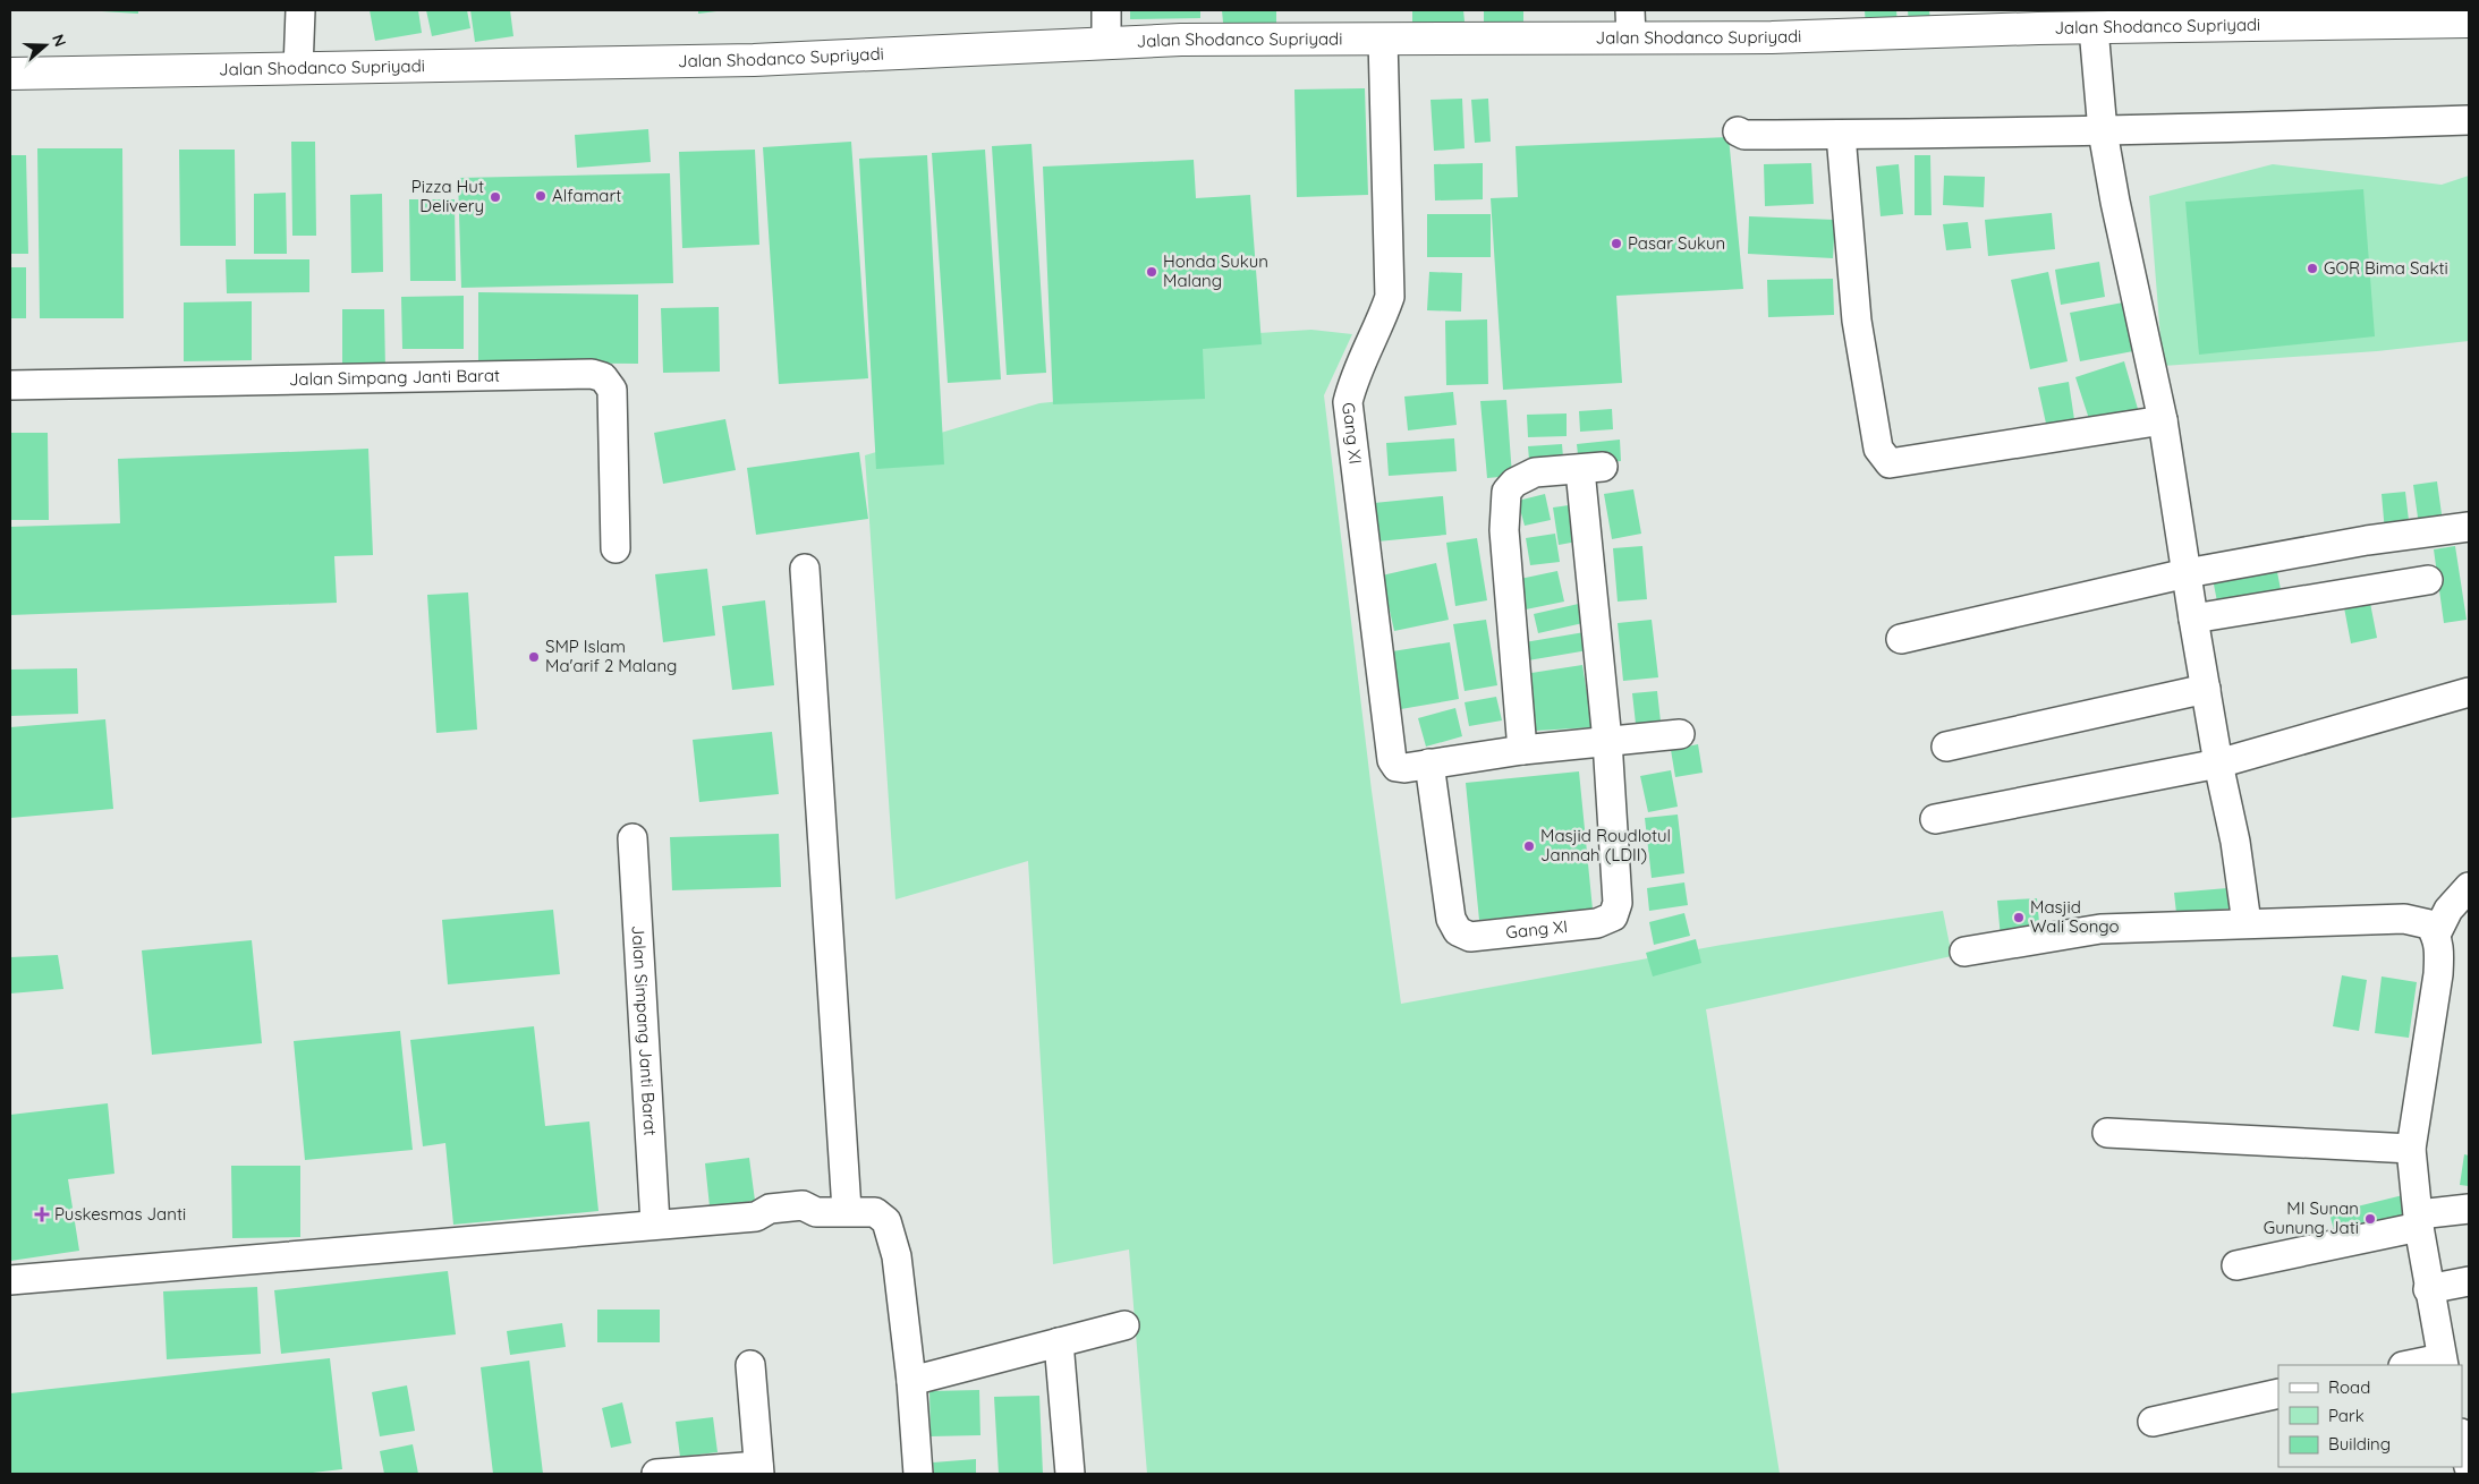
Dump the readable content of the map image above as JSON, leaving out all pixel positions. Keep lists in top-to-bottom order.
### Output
{
  "streets": {
    "main road": ["Jalan Shodanco Supriyadi"],
    "street": ["Jalan Simpang Janti Barat", "Gang XI"]
  },
  "crossings": [
    ["Jalan Shodanco Supriyadi", "Gang XI"]
  ],
  "places": {
    "other": [
      "Alfamart",
      "Pizza Hut Delivery",
      "Pasar Sukun",
      "GOR Bima Sakti",
      "Honda Sukun Malang",
      "SMP Islam Ma'arif 2 Malang",
      "Masjid Roudlotul Jannah (LDII)",
      "Masjid Wali Songo",
      "MI Sunan Gunung Jati"
    ],
    "health": ["Puskesmas Janti"]
  },
  "legend": ["Road", "Park", "Building"],
  "north": "right"
}
